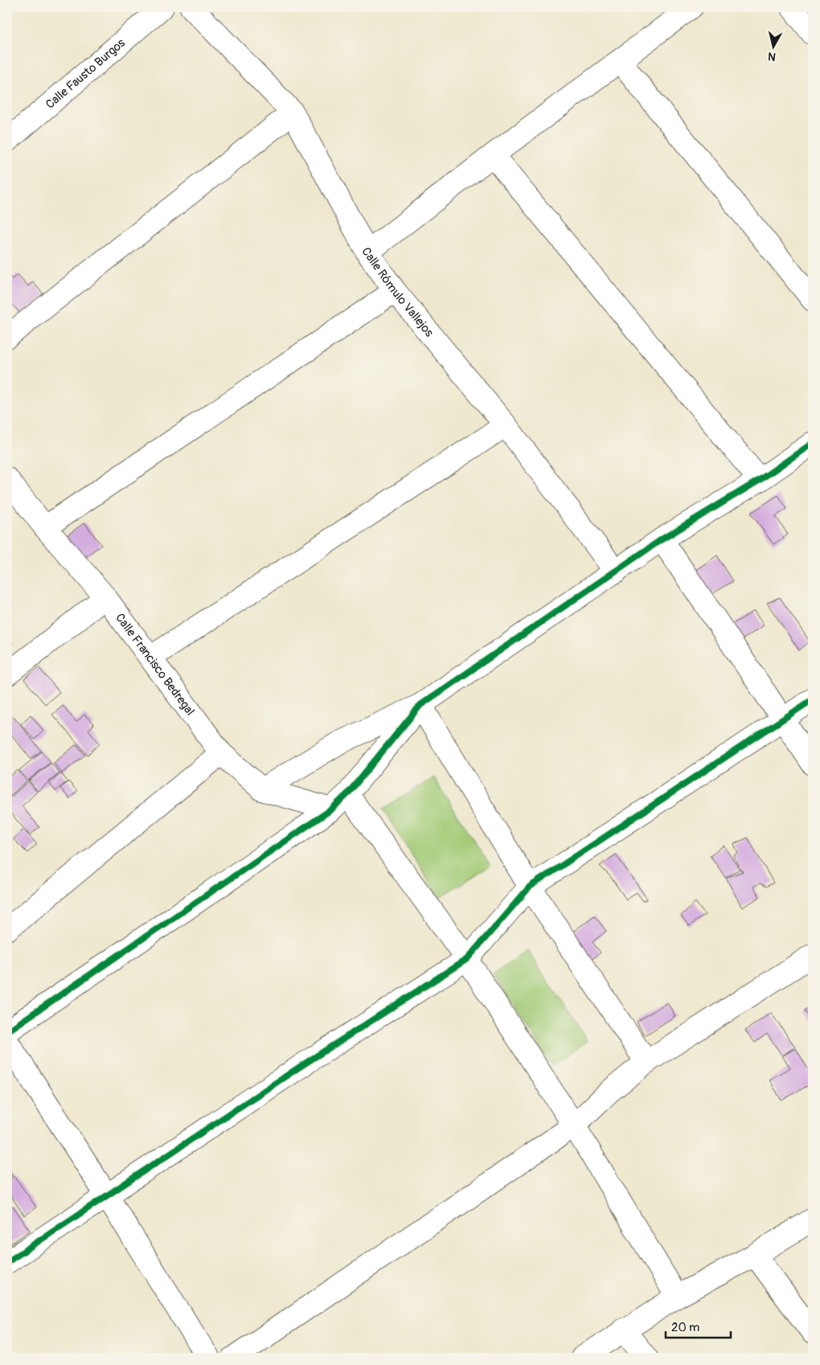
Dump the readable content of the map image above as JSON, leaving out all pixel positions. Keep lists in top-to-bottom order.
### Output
{
  "streets": {
    "street": ["Calle Fausto Burgos", "Calle Rómulo Vallejos", "Calle Francisco Bedregal"]
  },
  "scale_bar": "20 m",
  "north": "bottom"
}
